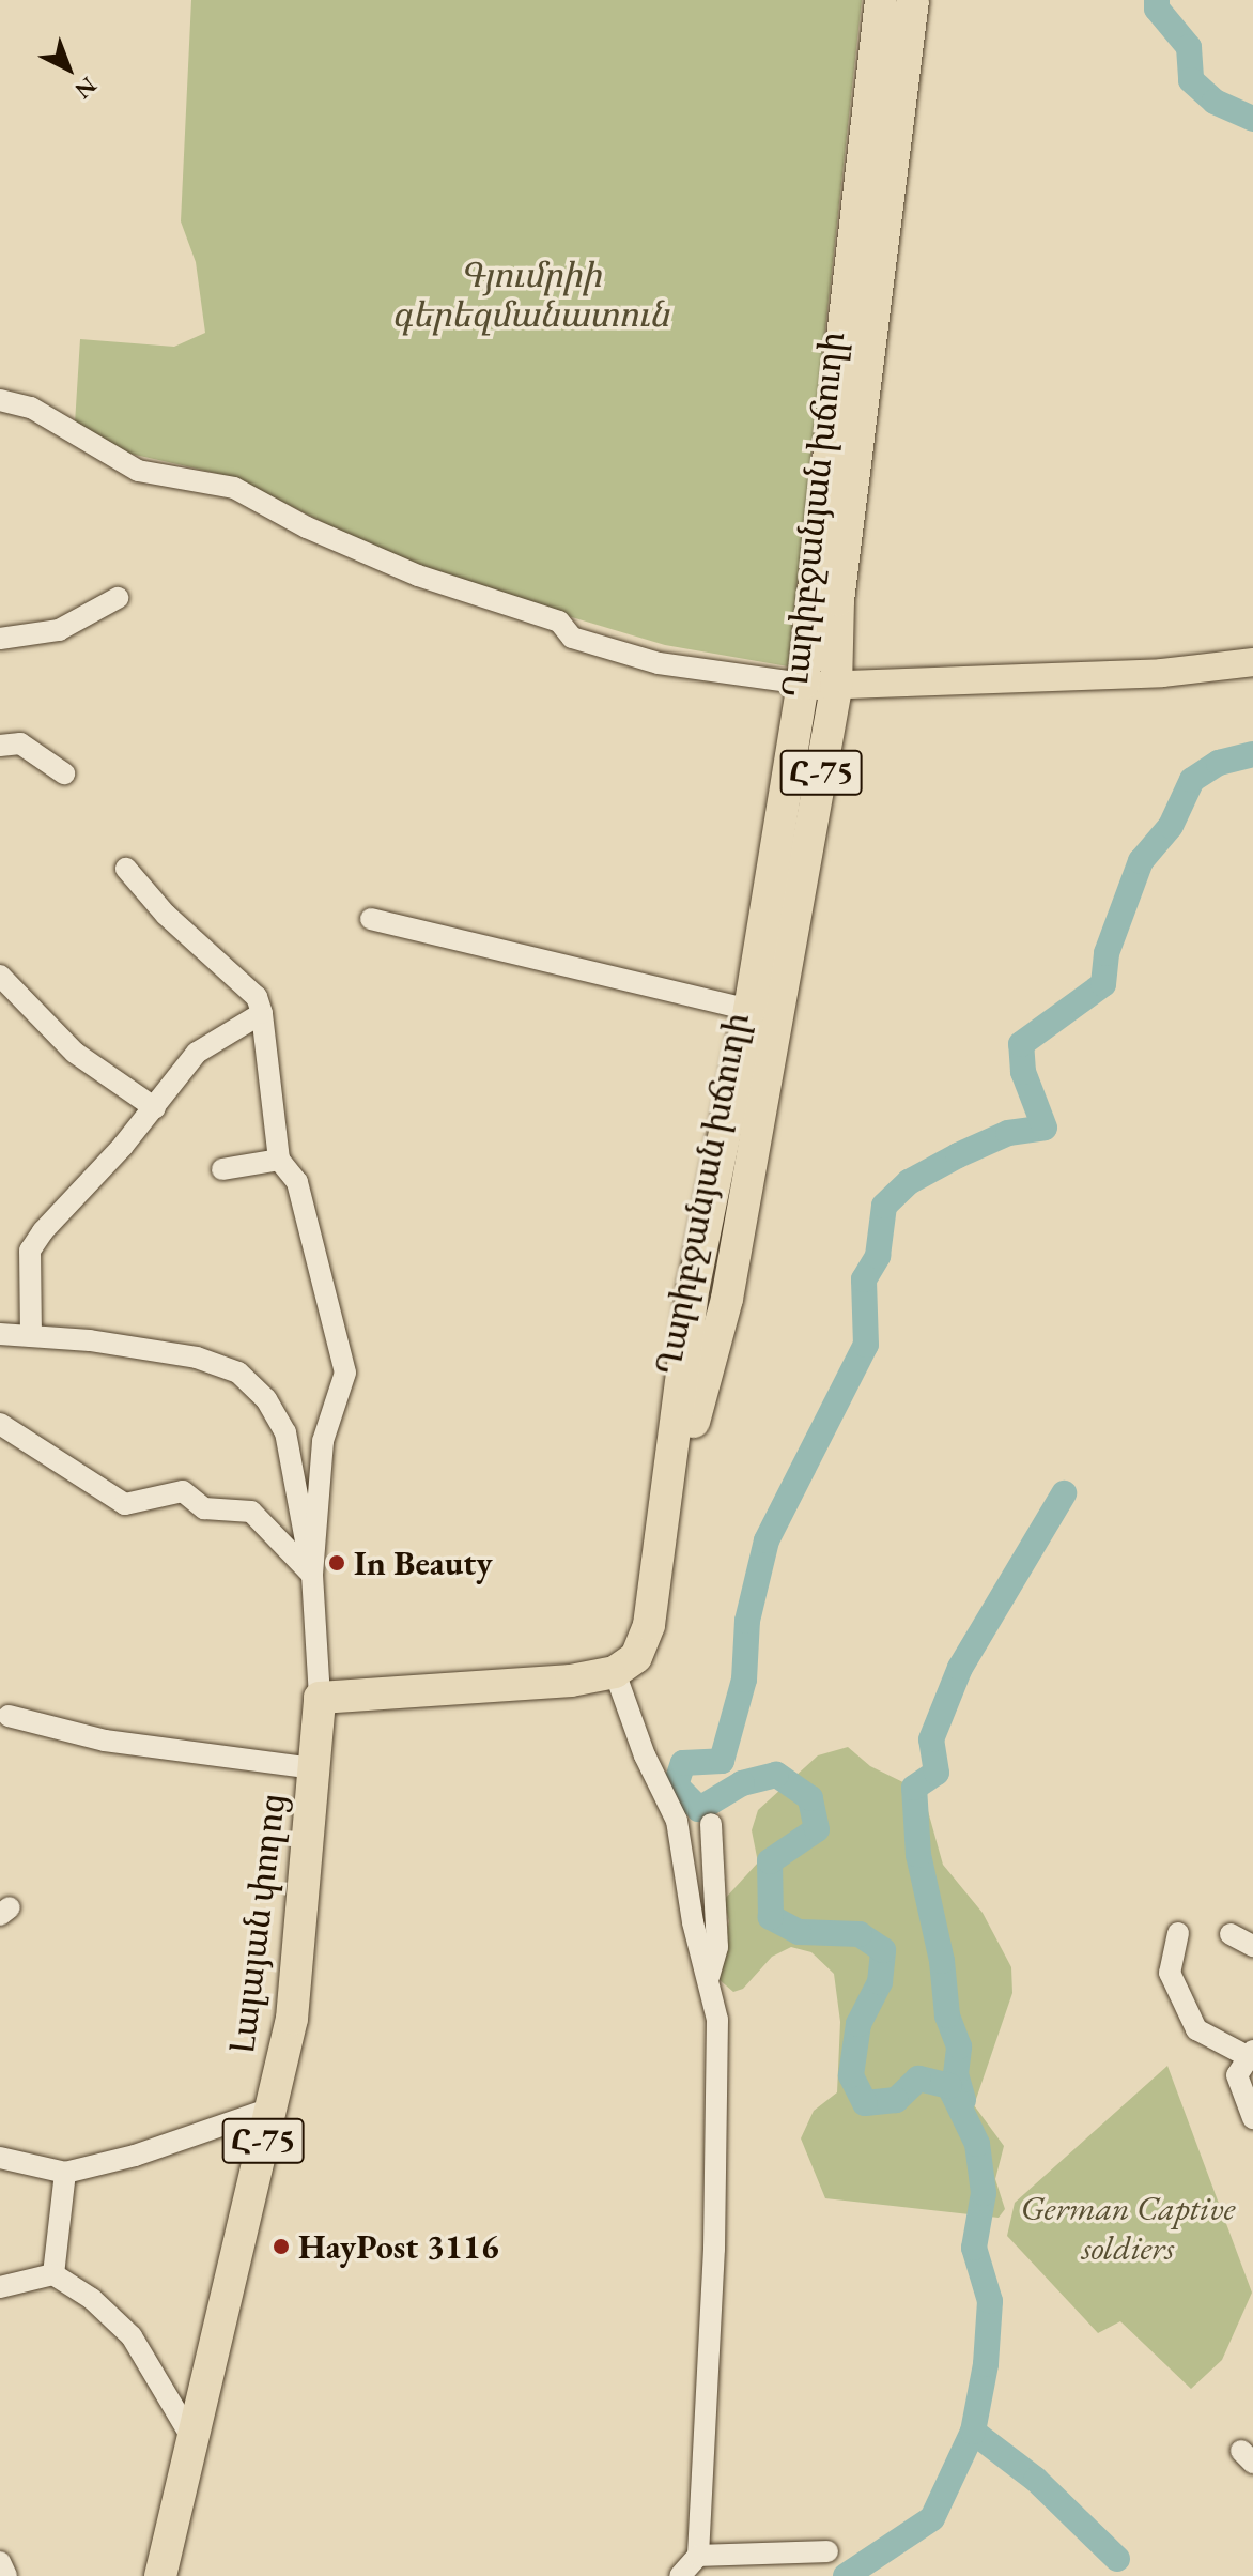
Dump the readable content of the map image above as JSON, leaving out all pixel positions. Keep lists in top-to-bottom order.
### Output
{
  "streets": {
    "highway": ["Ղարիբջանյան խճուղի", "Հ-75", "Լալայան փողոց"]
  },
  "parks": ["Գյումրիի գերեզմանատուն", "German Captive soldiers"],
  "places": ["In Beauty", "HayPost 3116"],
  "north": "bottom right"
}
